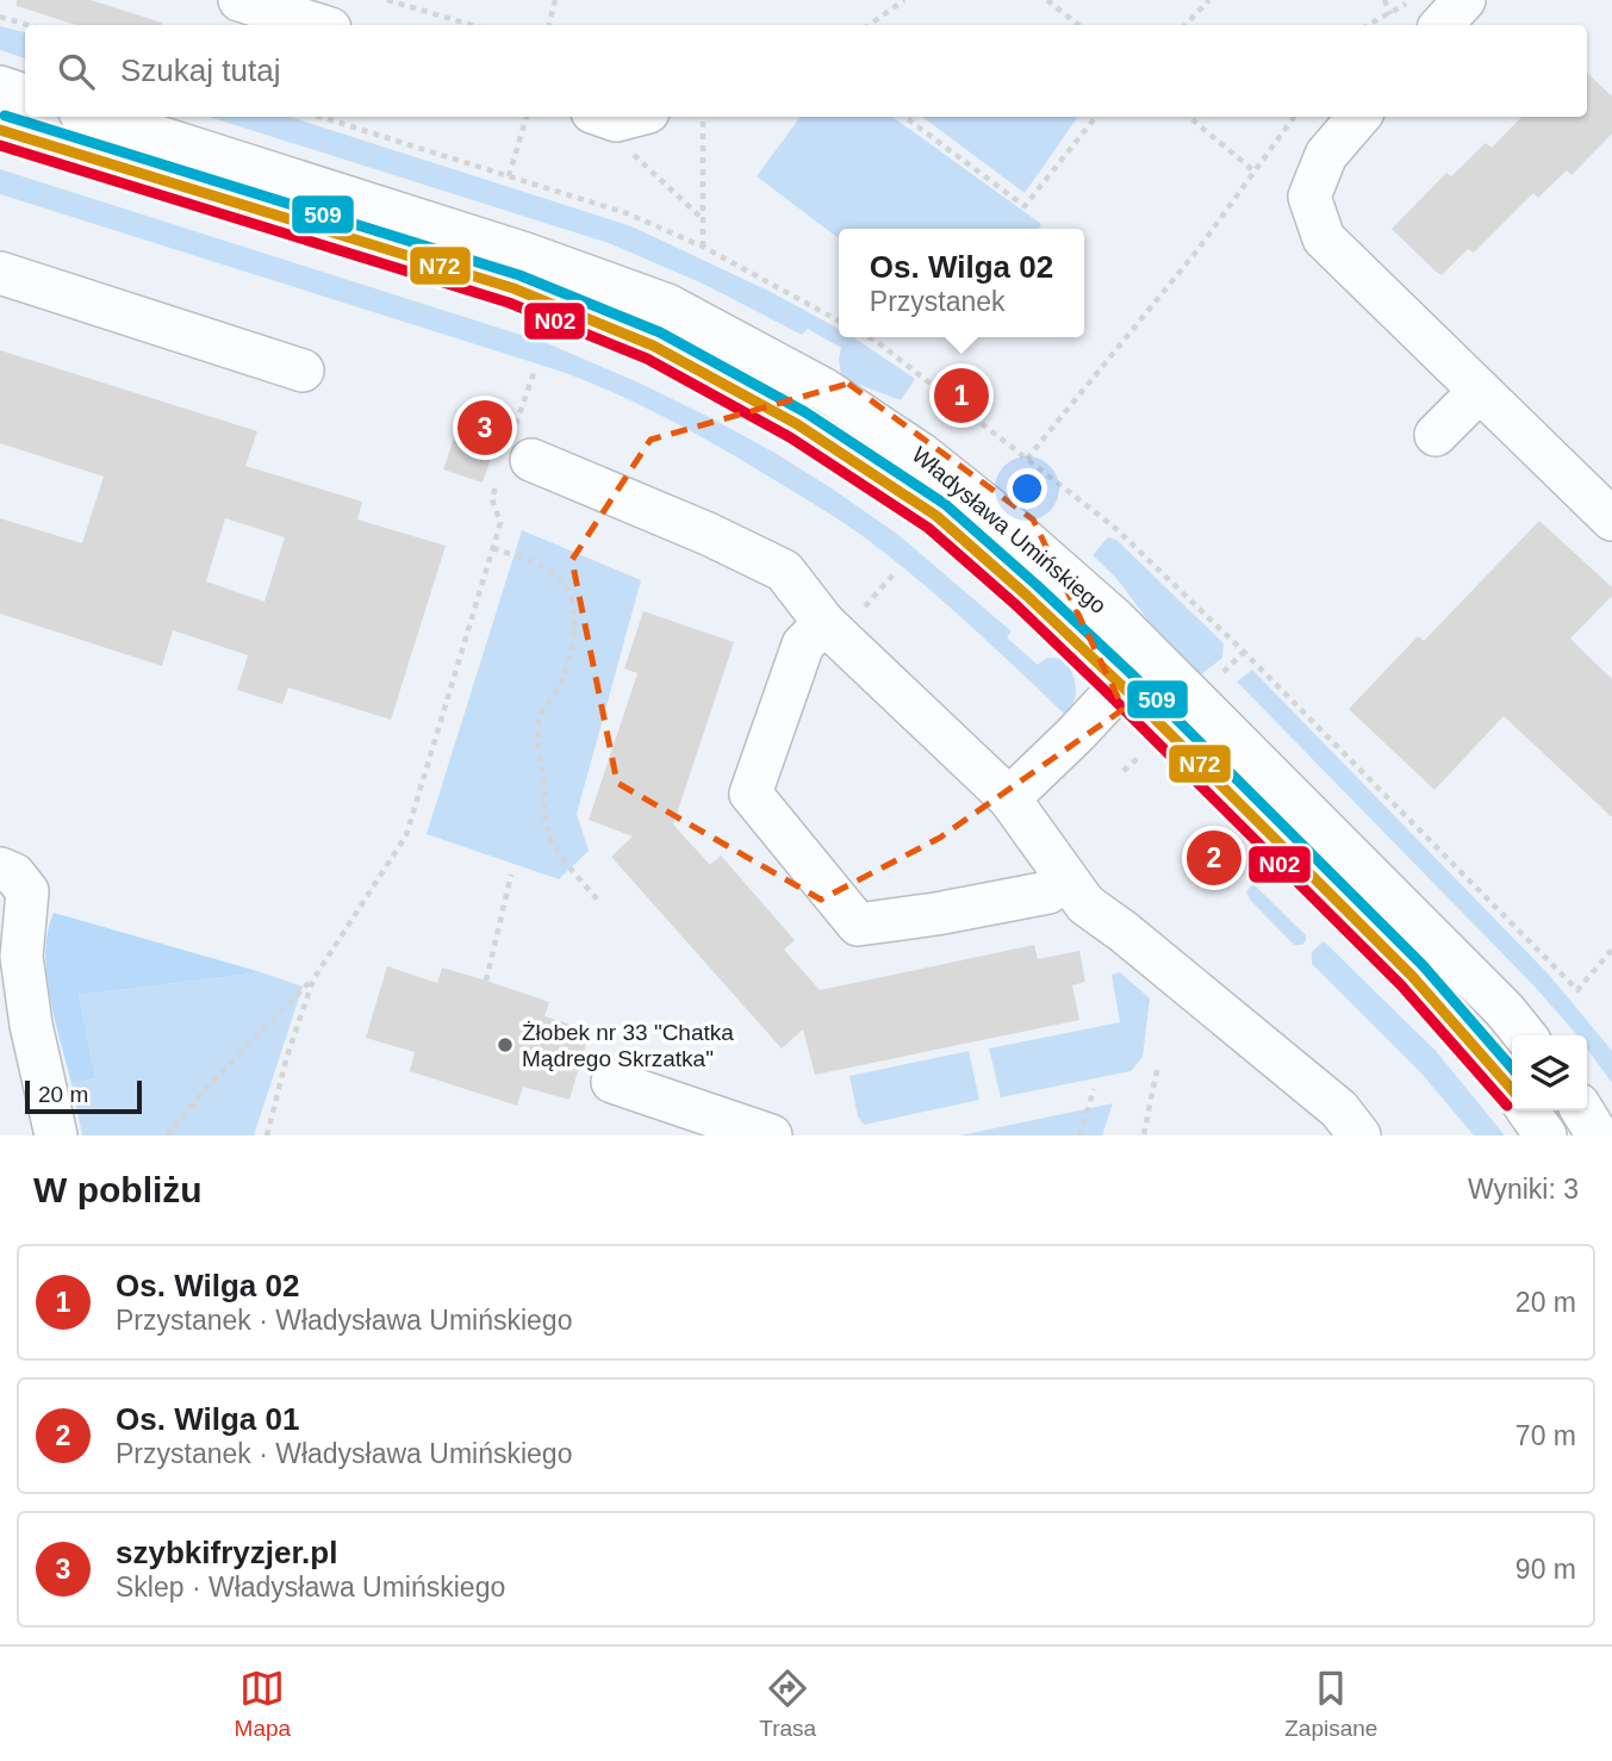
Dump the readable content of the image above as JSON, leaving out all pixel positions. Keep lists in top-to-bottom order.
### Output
{
  "streets": {
    "street": ["Władysława Umińskiego"]
  },
  "places": ["Żłobek nr 33 \"Chatka Mądrego Skrzatka\""],
  "lines": ["transit line 509", "transit line N72", "transit line N02"],
  "scale_bar": "20 m",
  "page": {
    "search": "Szukaj tutaj",
    "popup": ["Os. Wilga 02", "Przystanek"],
    "pins": ["1", "3", "2"],
    "scale": "20 m",
    "heading": ["W pobliżu", "Wyniki: 3"],
    "list": [
      {
        "mark": "1",
        "name": "Os. Wilga 02",
        "note": "Przystanek · Władysława Umińskiego",
        "value": "20 m"
      },
      {
        "mark": "2",
        "name": "Os. Wilga 01",
        "note": "Przystanek · Władysława Umińskiego",
        "value": "70 m"
      },
      {
        "mark": "3",
        "name": "szybkifryzjer.pl",
        "note": "Sklep · Władysława Umińskiego",
        "value": "90 m"
      }
    ],
    "nav": ["Mapa", "Trasa", "Zapisane"]
  }
}
